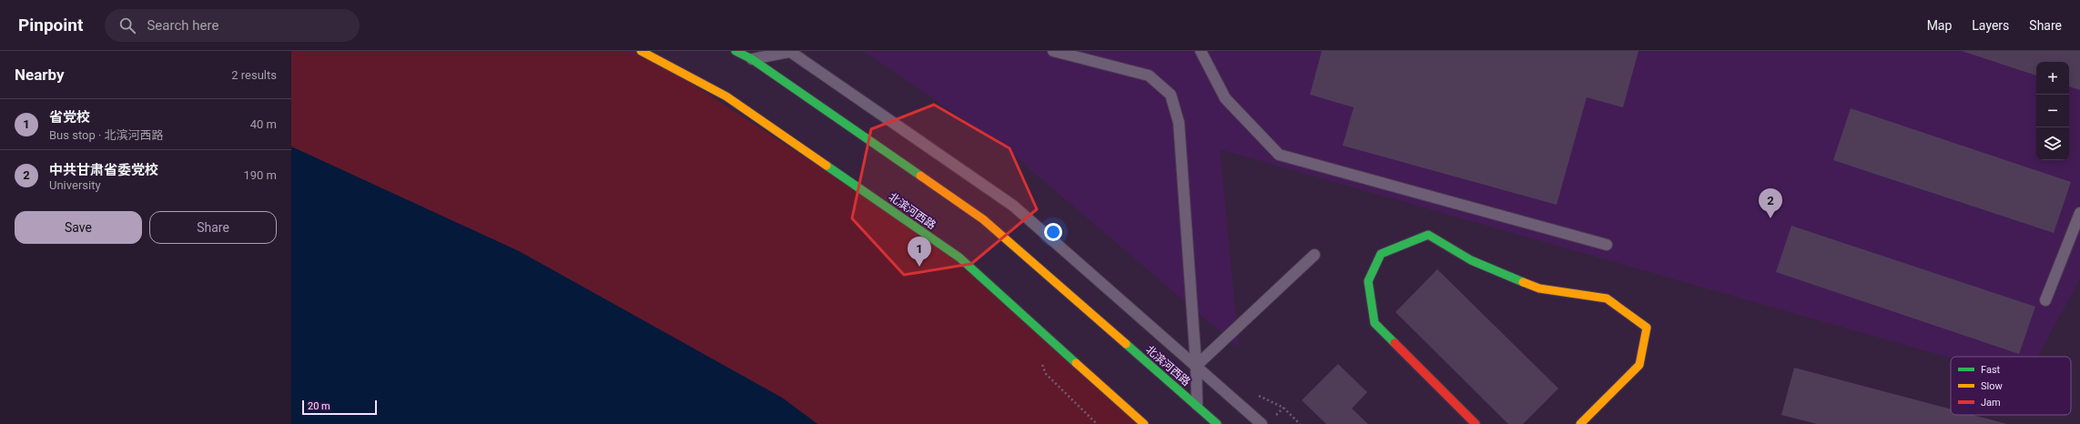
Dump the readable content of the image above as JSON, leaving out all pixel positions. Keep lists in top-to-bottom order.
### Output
{
  "streets": {
    "main road": ["北滨河西路"]
  },
  "legend": ["Fast", "Slow", "Jam"],
  "scale_bar": "20 m",
  "page": {
    "header": "Pinpoint",
    "search": "Search here",
    "nav": ["Map", "Layers", "Share"],
    "heading": ["Nearby", "2 results"],
    "map_buttons": ["+", "−"],
    "list": [
      {
        "mark": "1",
        "name": "省党校",
        "note": "Bus stop · 北滨河西路",
        "value": "40 m"
      },
      {
        "mark": "2",
        "name": "中共甘肃省委党校",
        "note": "University",
        "value": "190 m"
      }
    ],
    "pins": ["2", "1"],
    "buttons": ["Save", "Share"],
    "scale": "20 m"
  }
}
